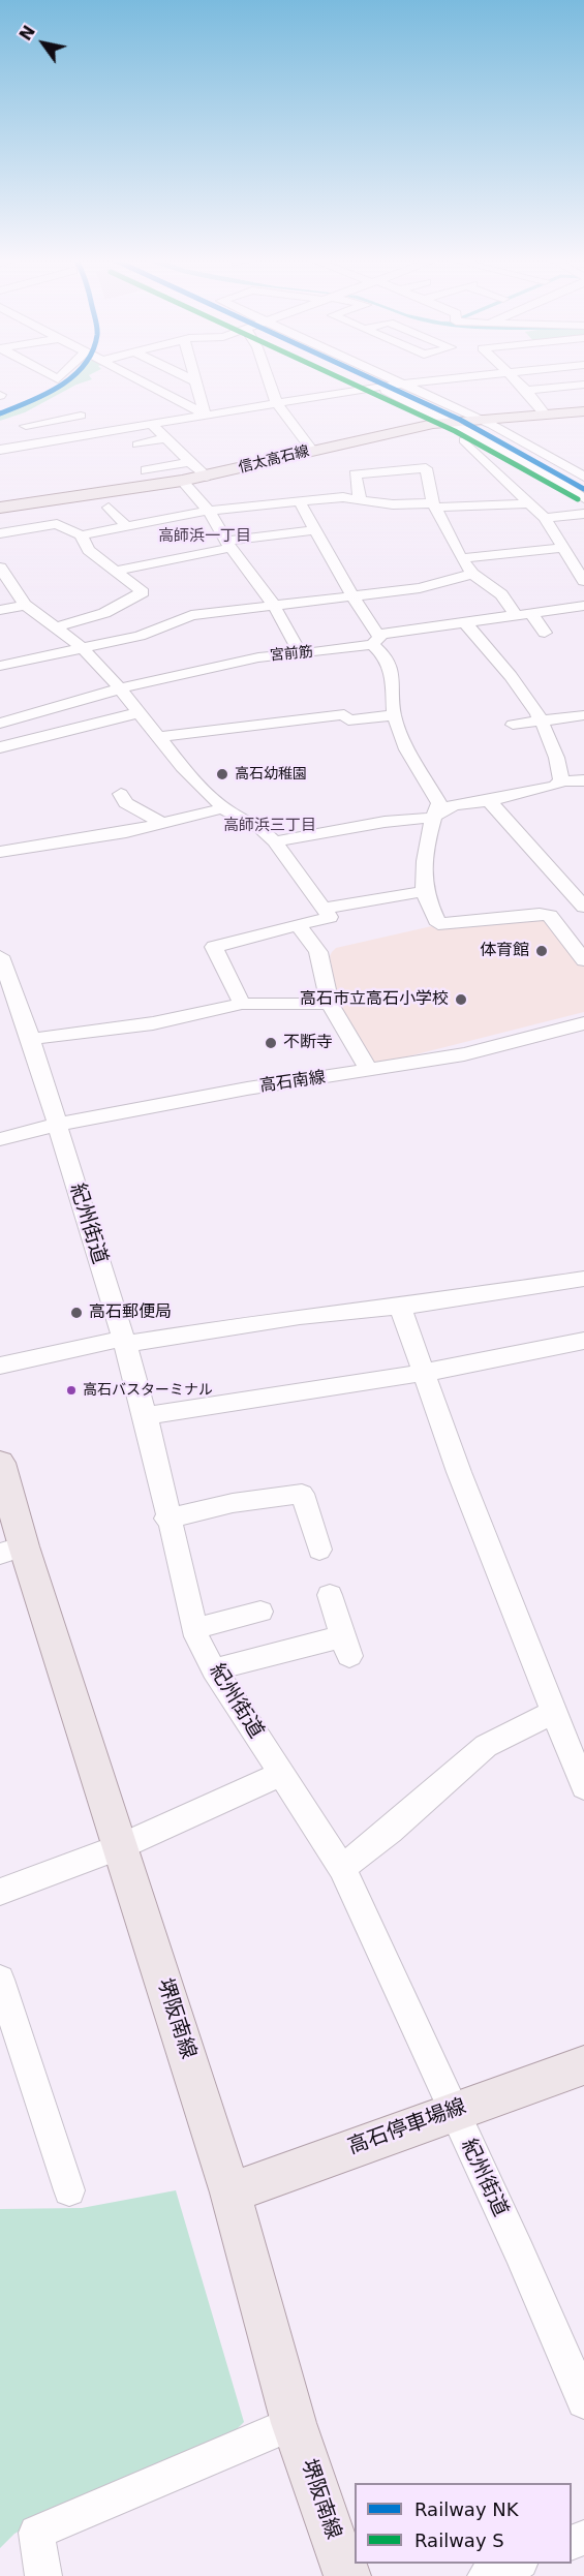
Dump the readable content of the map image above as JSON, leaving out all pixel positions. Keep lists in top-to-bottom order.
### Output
{
  "streets": {
    "main road": ["信太高石線", "堺阪南線", "高石停車場線"],
    "street": ["宮前筋", "高石南線", "紀州街道"]
  },
  "crossings": [
    ["高石南線", "紀州街道"],
    ["紀州街道", "高石停車場線"],
    ["堺阪南線", "高石停車場線"]
  ],
  "districts": ["高師浜一丁目", "高師浜三丁目"],
  "places": [
    "高石幼稚園",
    "体育館",
    "高石市立高石小学校",
    "不断寺",
    "高石郵便局",
    "高石バスターミナル"
  ],
  "lines": ["rail line NK", "rail line S"],
  "legend": ["Railway NK", "Railway S"],
  "north": "top left"
}
